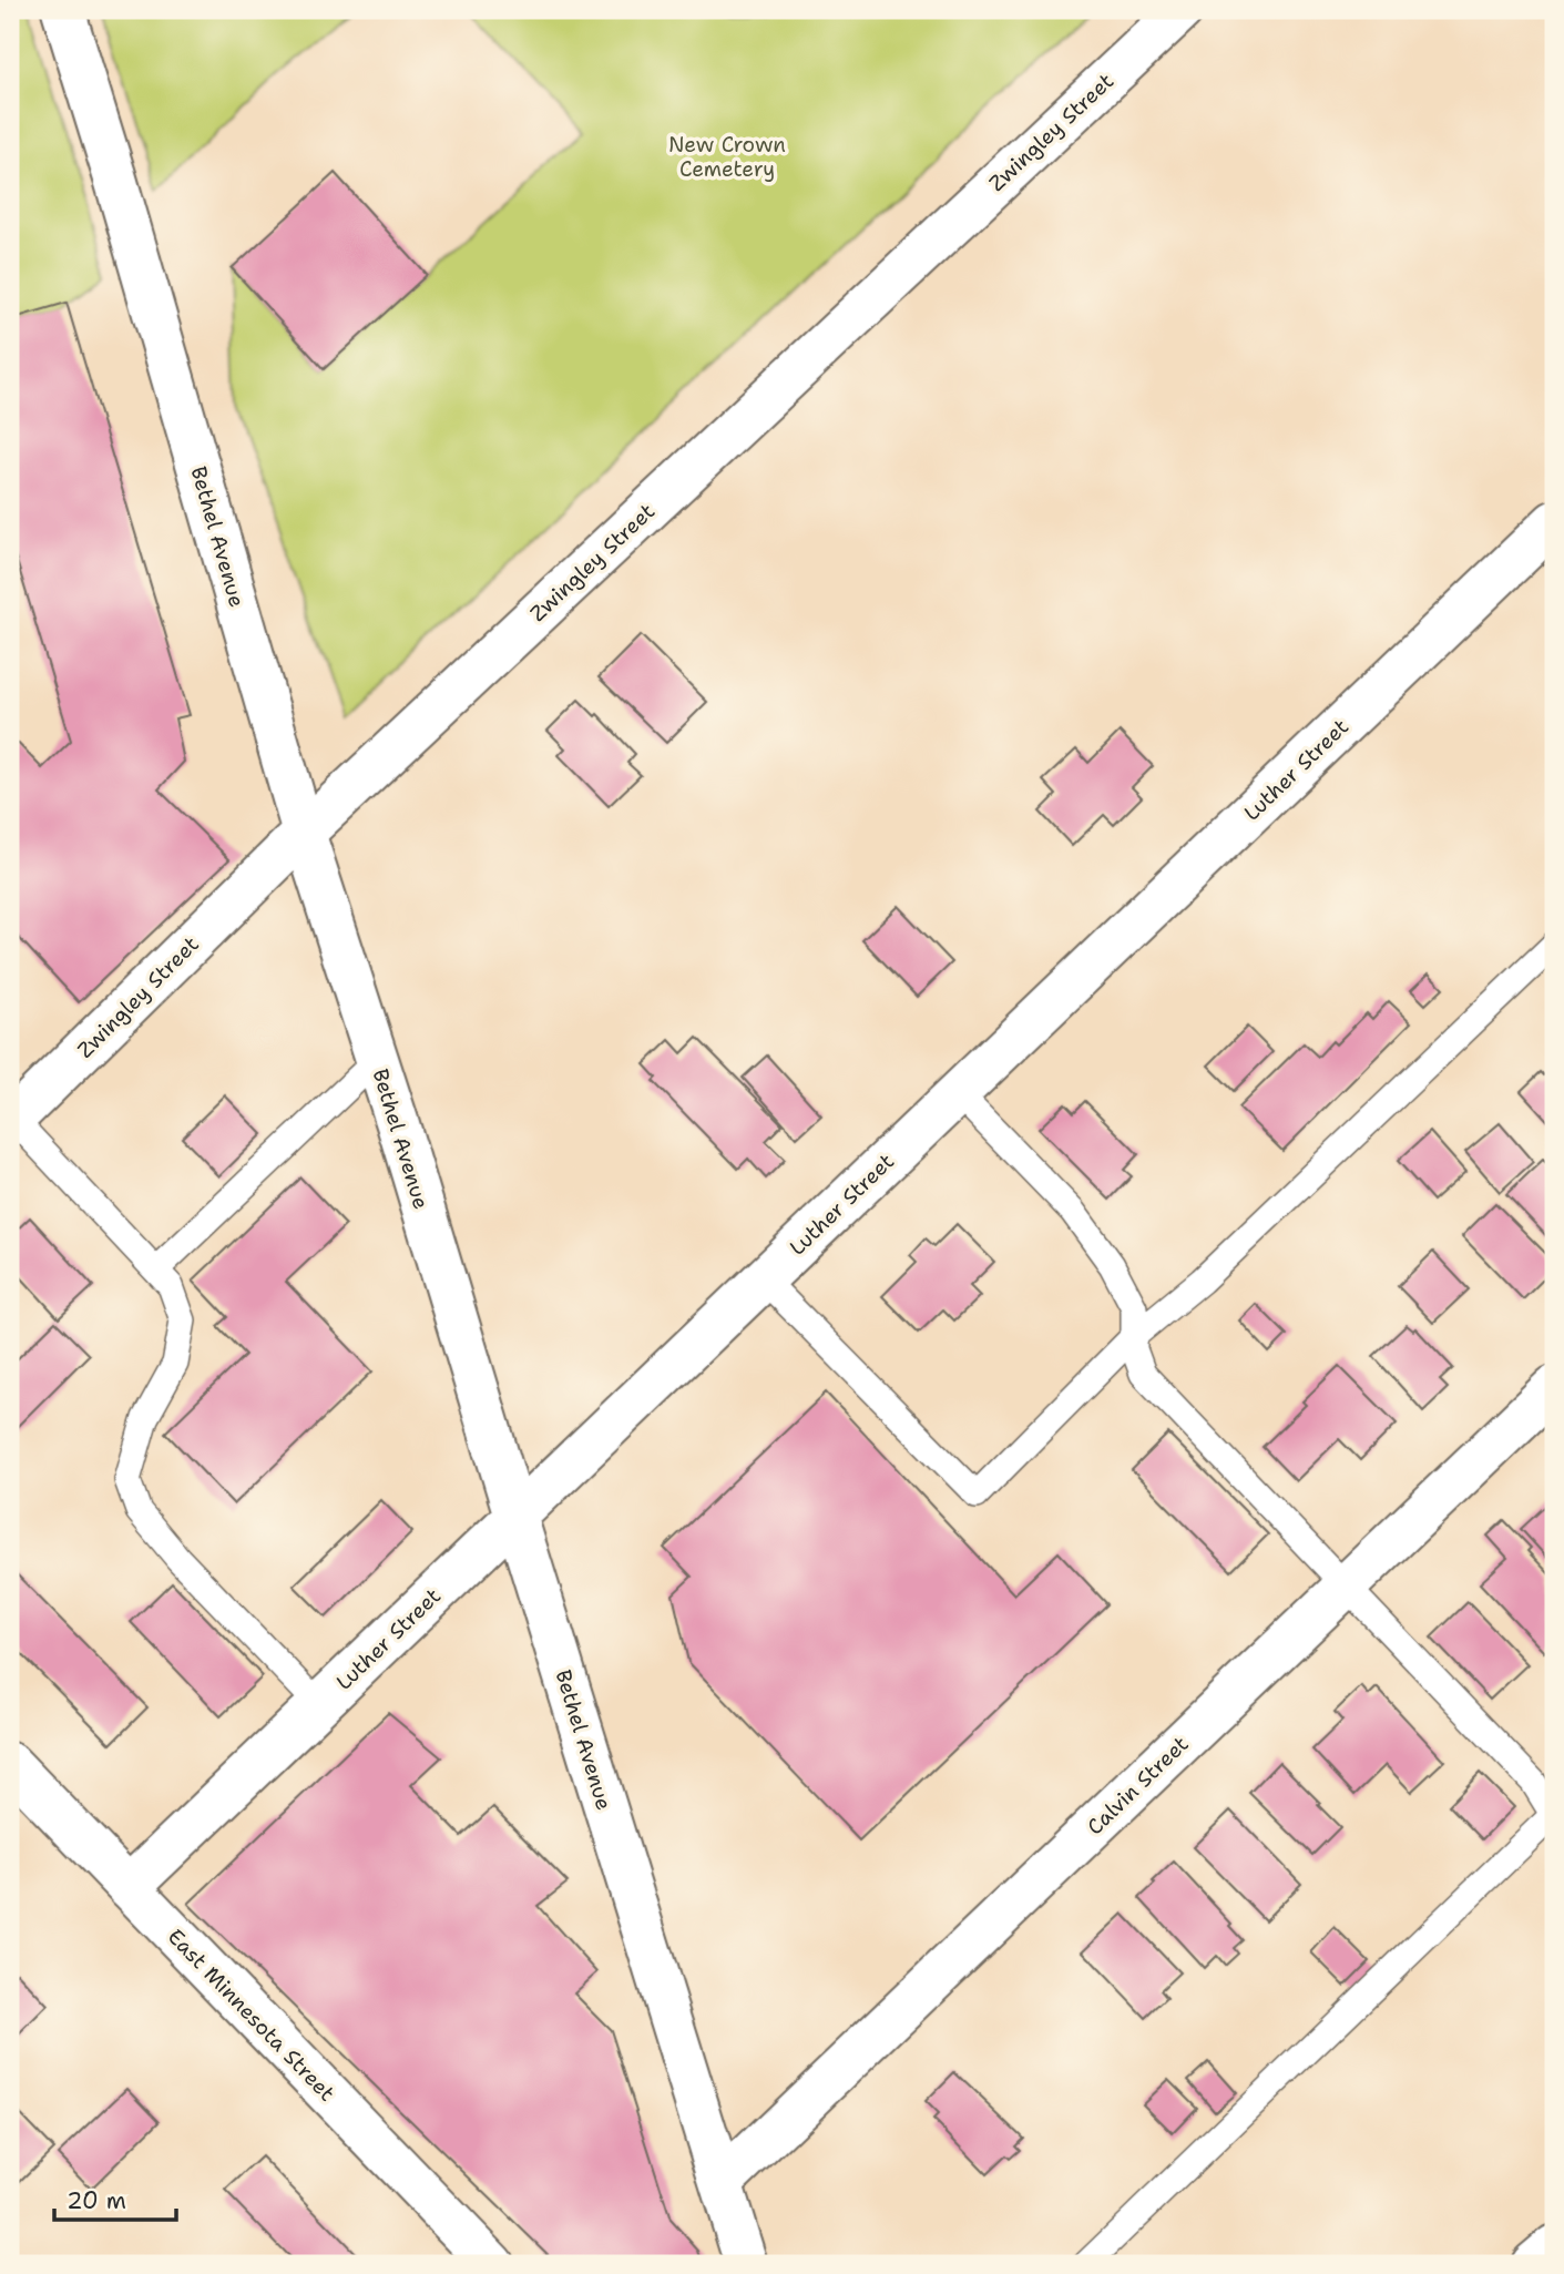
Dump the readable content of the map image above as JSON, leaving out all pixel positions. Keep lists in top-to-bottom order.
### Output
{
  "streets": {
    "street": [
      "Zwingley Street",
      "Bethel Avenue",
      "Luther Street",
      "Calvin Street",
      "East Minnesota Street"
    ]
  },
  "crossings": [
    ["Zwingley Street", "Bethel Avenue"],
    ["Bethel Avenue", "Luther Street"],
    ["Bethel Avenue", "Calvin Street"],
    ["Luther Street", "East Minnesota Street"]
  ],
  "parks": ["New Crown Cemetery"],
  "scale_bar": "20 m"
}
